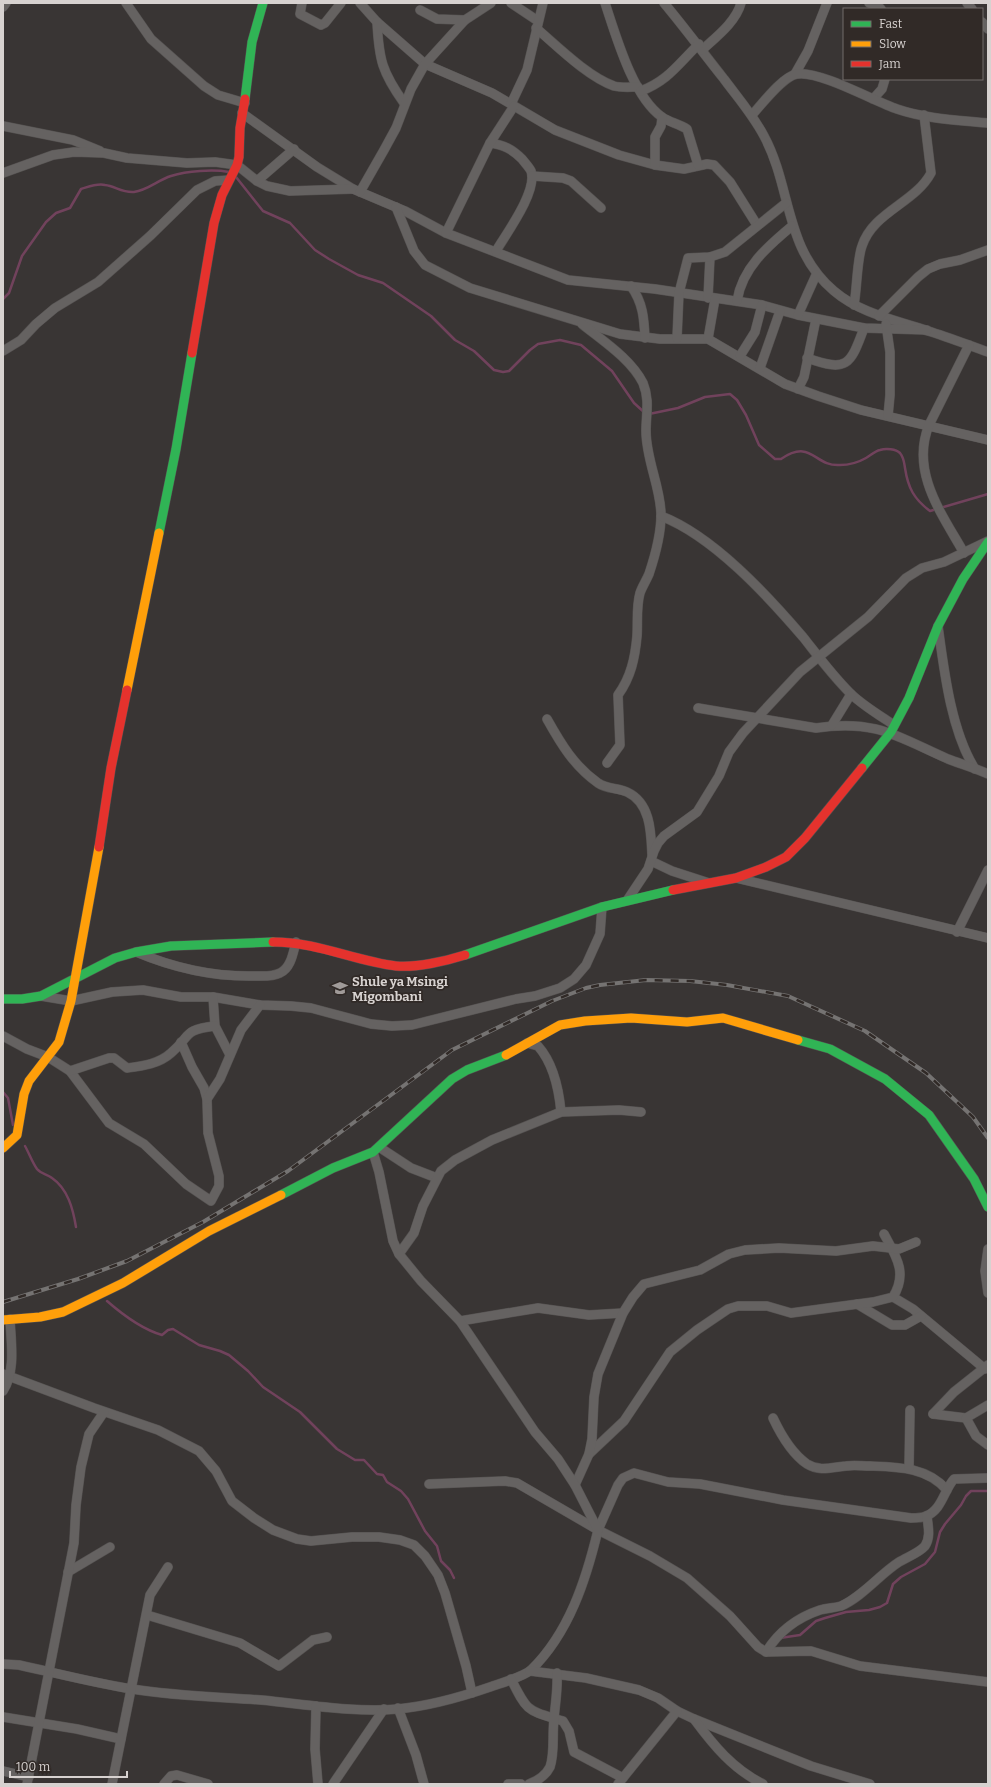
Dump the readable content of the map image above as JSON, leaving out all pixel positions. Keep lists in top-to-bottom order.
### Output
{
  "places": {
    "school or university": ["Shule ya Msingi Migombani"]
  },
  "legend": ["Fast", "Slow", "Jam"],
  "scale_bar": "100 m"
}
